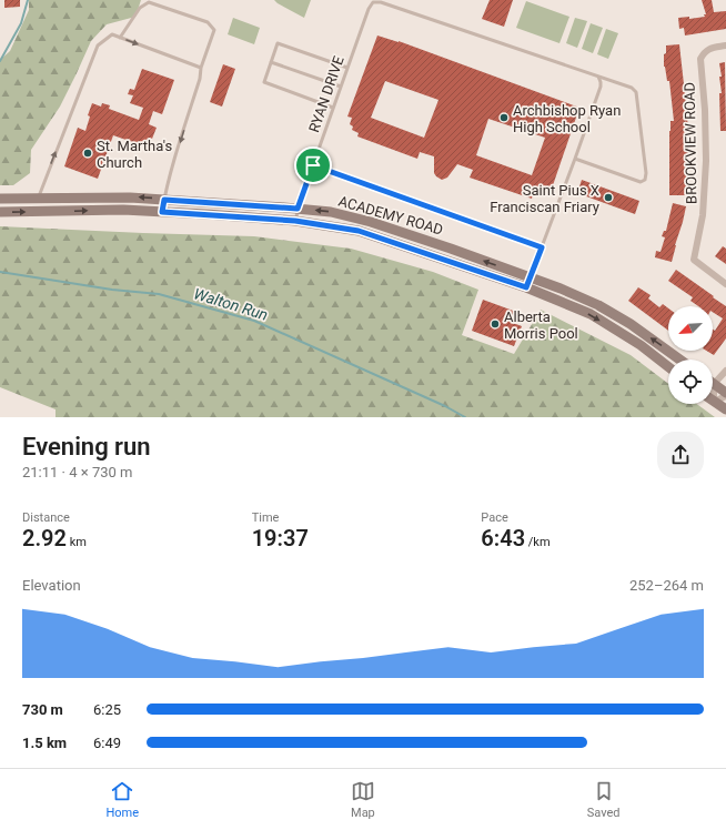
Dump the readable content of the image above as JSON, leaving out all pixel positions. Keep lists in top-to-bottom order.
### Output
{
  "streets": {
    "main road": ["ACADEMY ROAD"],
    "street": ["BROOKVIEW ROAD"],
    "lane": ["RYAN DRIVE"]
  },
  "crossings": [
    ["RYAN DRIVE", "ACADEMY ROAD"]
  ],
  "water": ["Walton Run"],
  "places": [
    "Archbishop Ryan High School",
    "St. Martha's Church",
    "Saint Pius X Franciscan Friary",
    "Alberta Morris Pool"
  ],
  "north": "bottom left",
  "page": {
    "heading": ["Evening run", "21:11 · 4 × 730 m"],
    "stats": [
      ["Distance", "2.92 km"],
      ["Time", "19:37"],
      ["Pace", "6:43 /km"]
    ],
    "chart": ["Elevation", "252–264 m"],
    "list": [
      {
        "name": "730 m",
        "note": "6:25"
      },
      {
        "name": "1.5 km",
        "note": "6:49"
      }
    ],
    "tabs": ["Home", "Map", "Saved"]
  }
}
